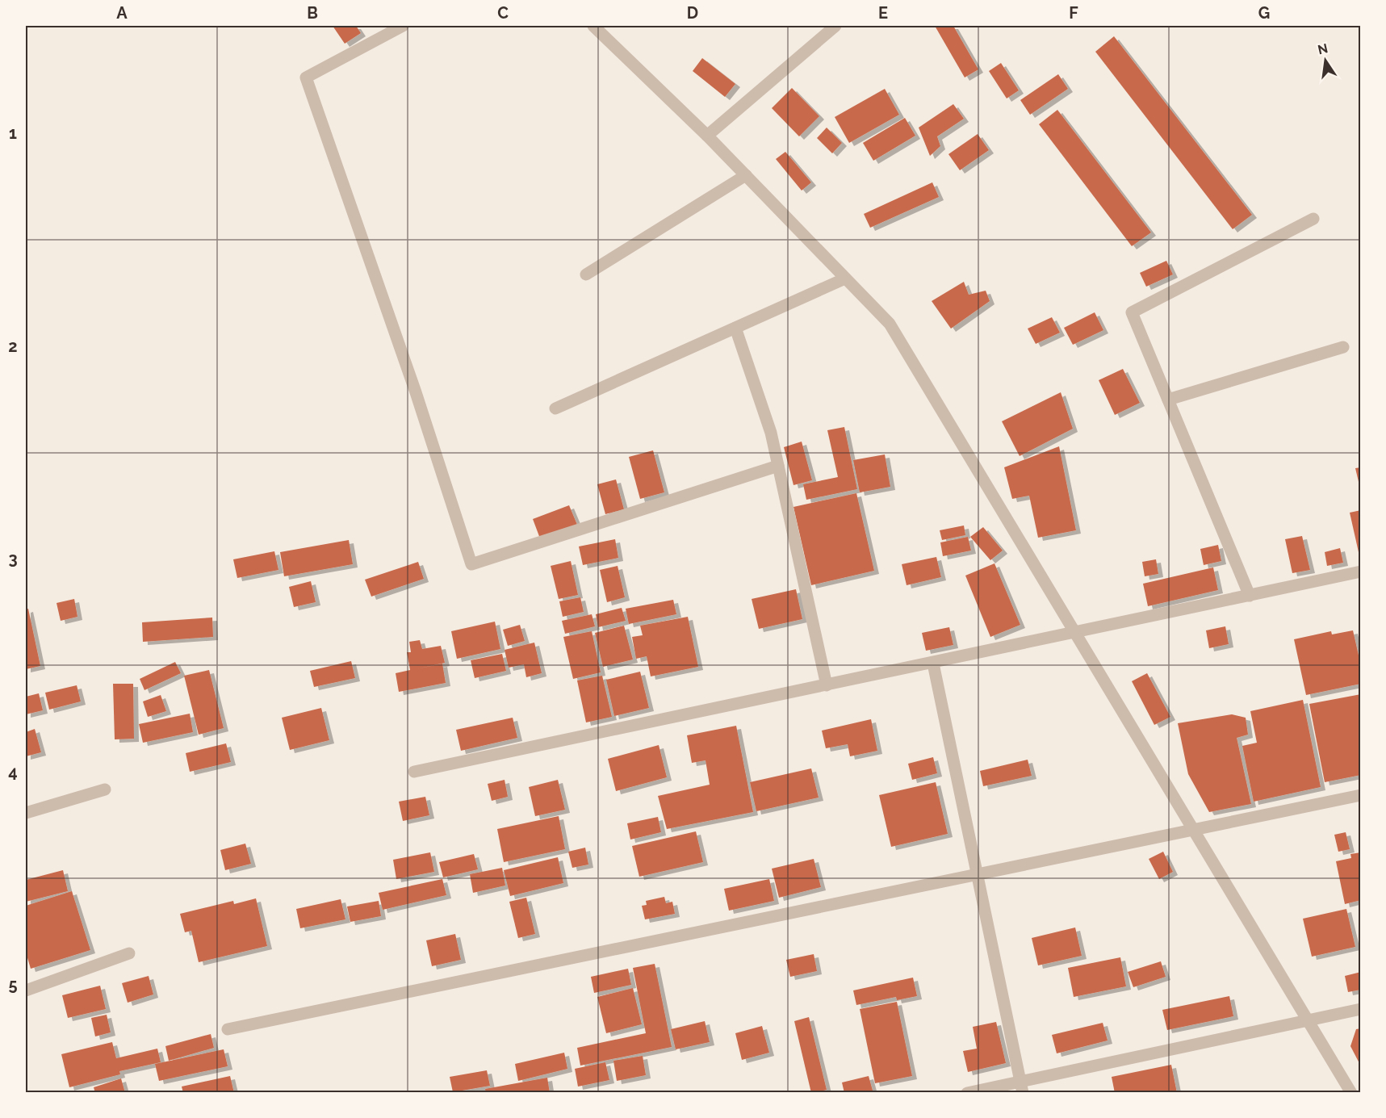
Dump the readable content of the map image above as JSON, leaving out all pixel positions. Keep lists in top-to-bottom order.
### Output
{
  "north": "top",
  "grid": {
    "columns": [
      "A",
      "B",
      "C",
      "D",
      "E",
      "F",
      "G"
    ],
    "rows": [
      "1",
      "2",
      "3",
      "4",
      "5"
    ]
  }
}
